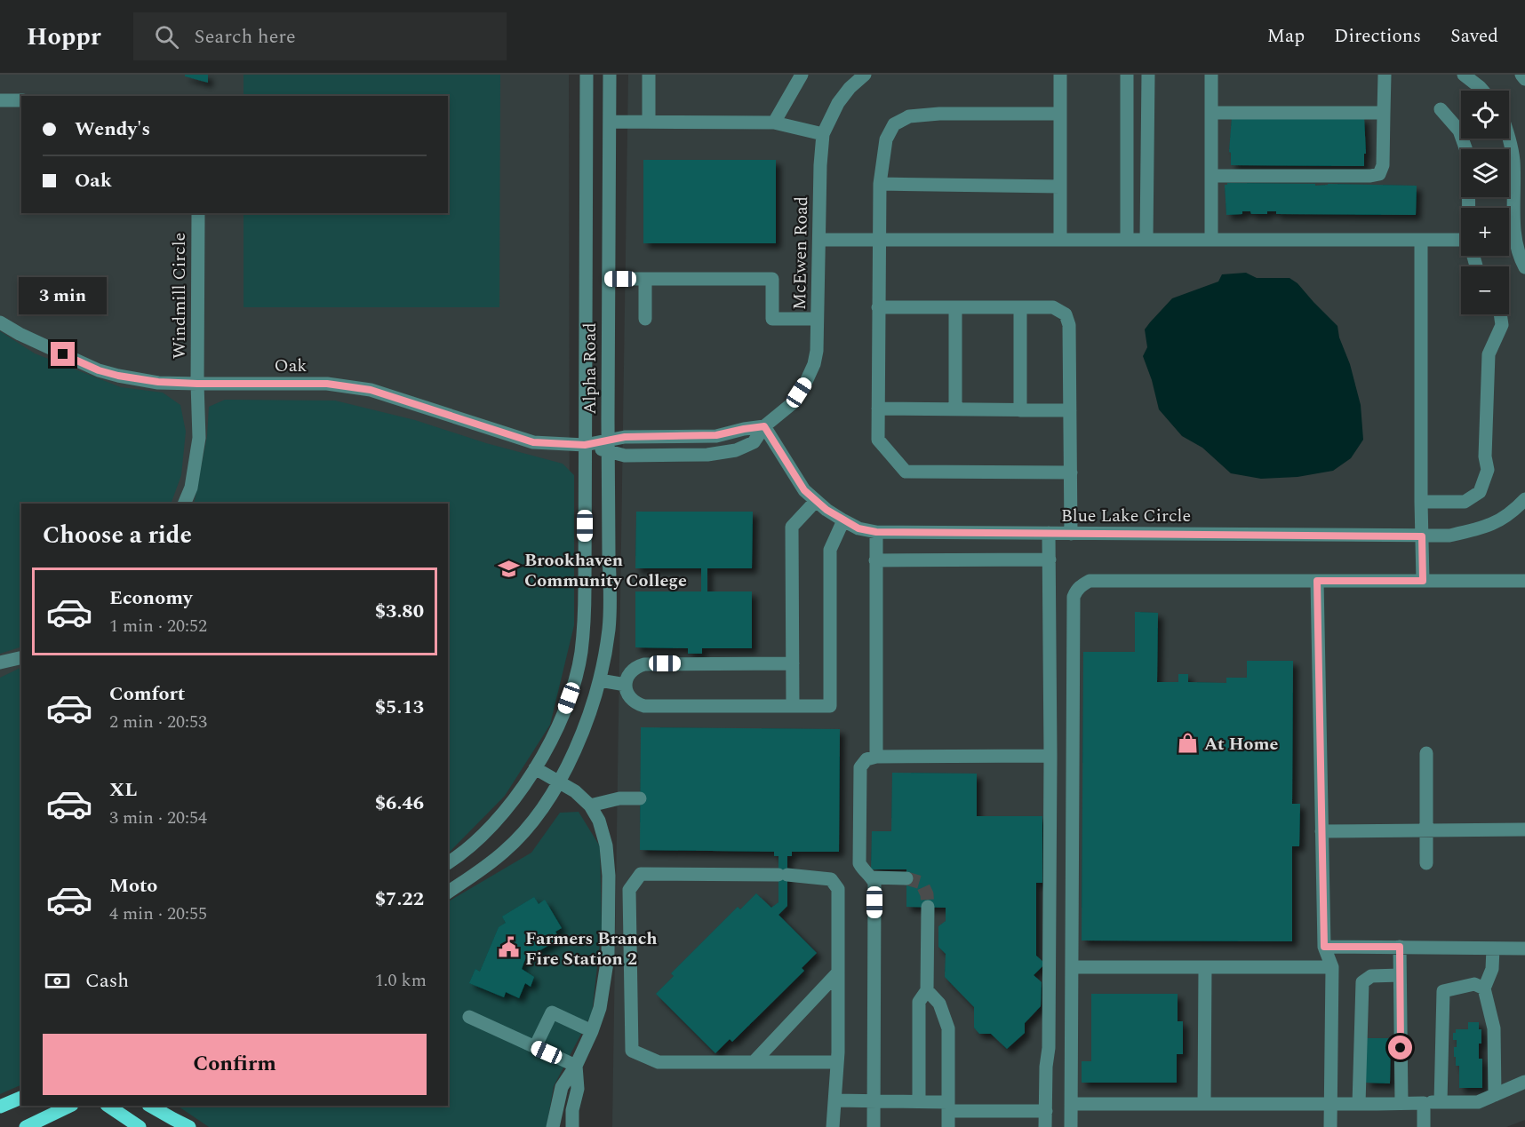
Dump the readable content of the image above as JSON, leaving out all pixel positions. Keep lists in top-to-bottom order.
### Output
{
  "streets": {
    "street": [
      "McEwen Road",
      "Windmill Circle",
      "Oak",
      "Alpha Road",
      "Blue Lake Circle"
    ]
  },
  "crossings": [
    ["McEwen Road", "Oak"],
    ["McEwen Road", "Alpha Road"],
    ["McEwen Road", "Blue Lake Circle"],
    ["Windmill Circle", "Oak"],
    ["Oak", "Alpha Road"]
  ],
  "places": {
    "school or university": ["Brookhaven Community College"],
    "shop": ["At Home"],
    "public building": ["Farmers Branch Fire Station 2"]
  },
  "page": {
    "header": "Hoppr",
    "search": "Search here",
    "nav": ["Map", "Directions", "Saved"],
    "map_buttons": ["+", "−"],
    "banner": ["Wendy's", "Oak"],
    "bubble": "3 min",
    "heading": "Choose a ride",
    "list": [
      {
        "name": "Economy",
        "note": "1 min · 20:52",
        "value": "$3.80"
      },
      {
        "name": "Comfort",
        "note": "2 min · 20:53",
        "value": "$5.13"
      },
      {
        "name": "XL",
        "note": "3 min · 20:54",
        "value": "$6.46"
      },
      {
        "name": "Moto",
        "note": "4 min · 20:55",
        "value": "$7.22"
      }
    ],
    "pay": ["Cash", "1.0 km"],
    "buttons": "Confirm"
  }
}
